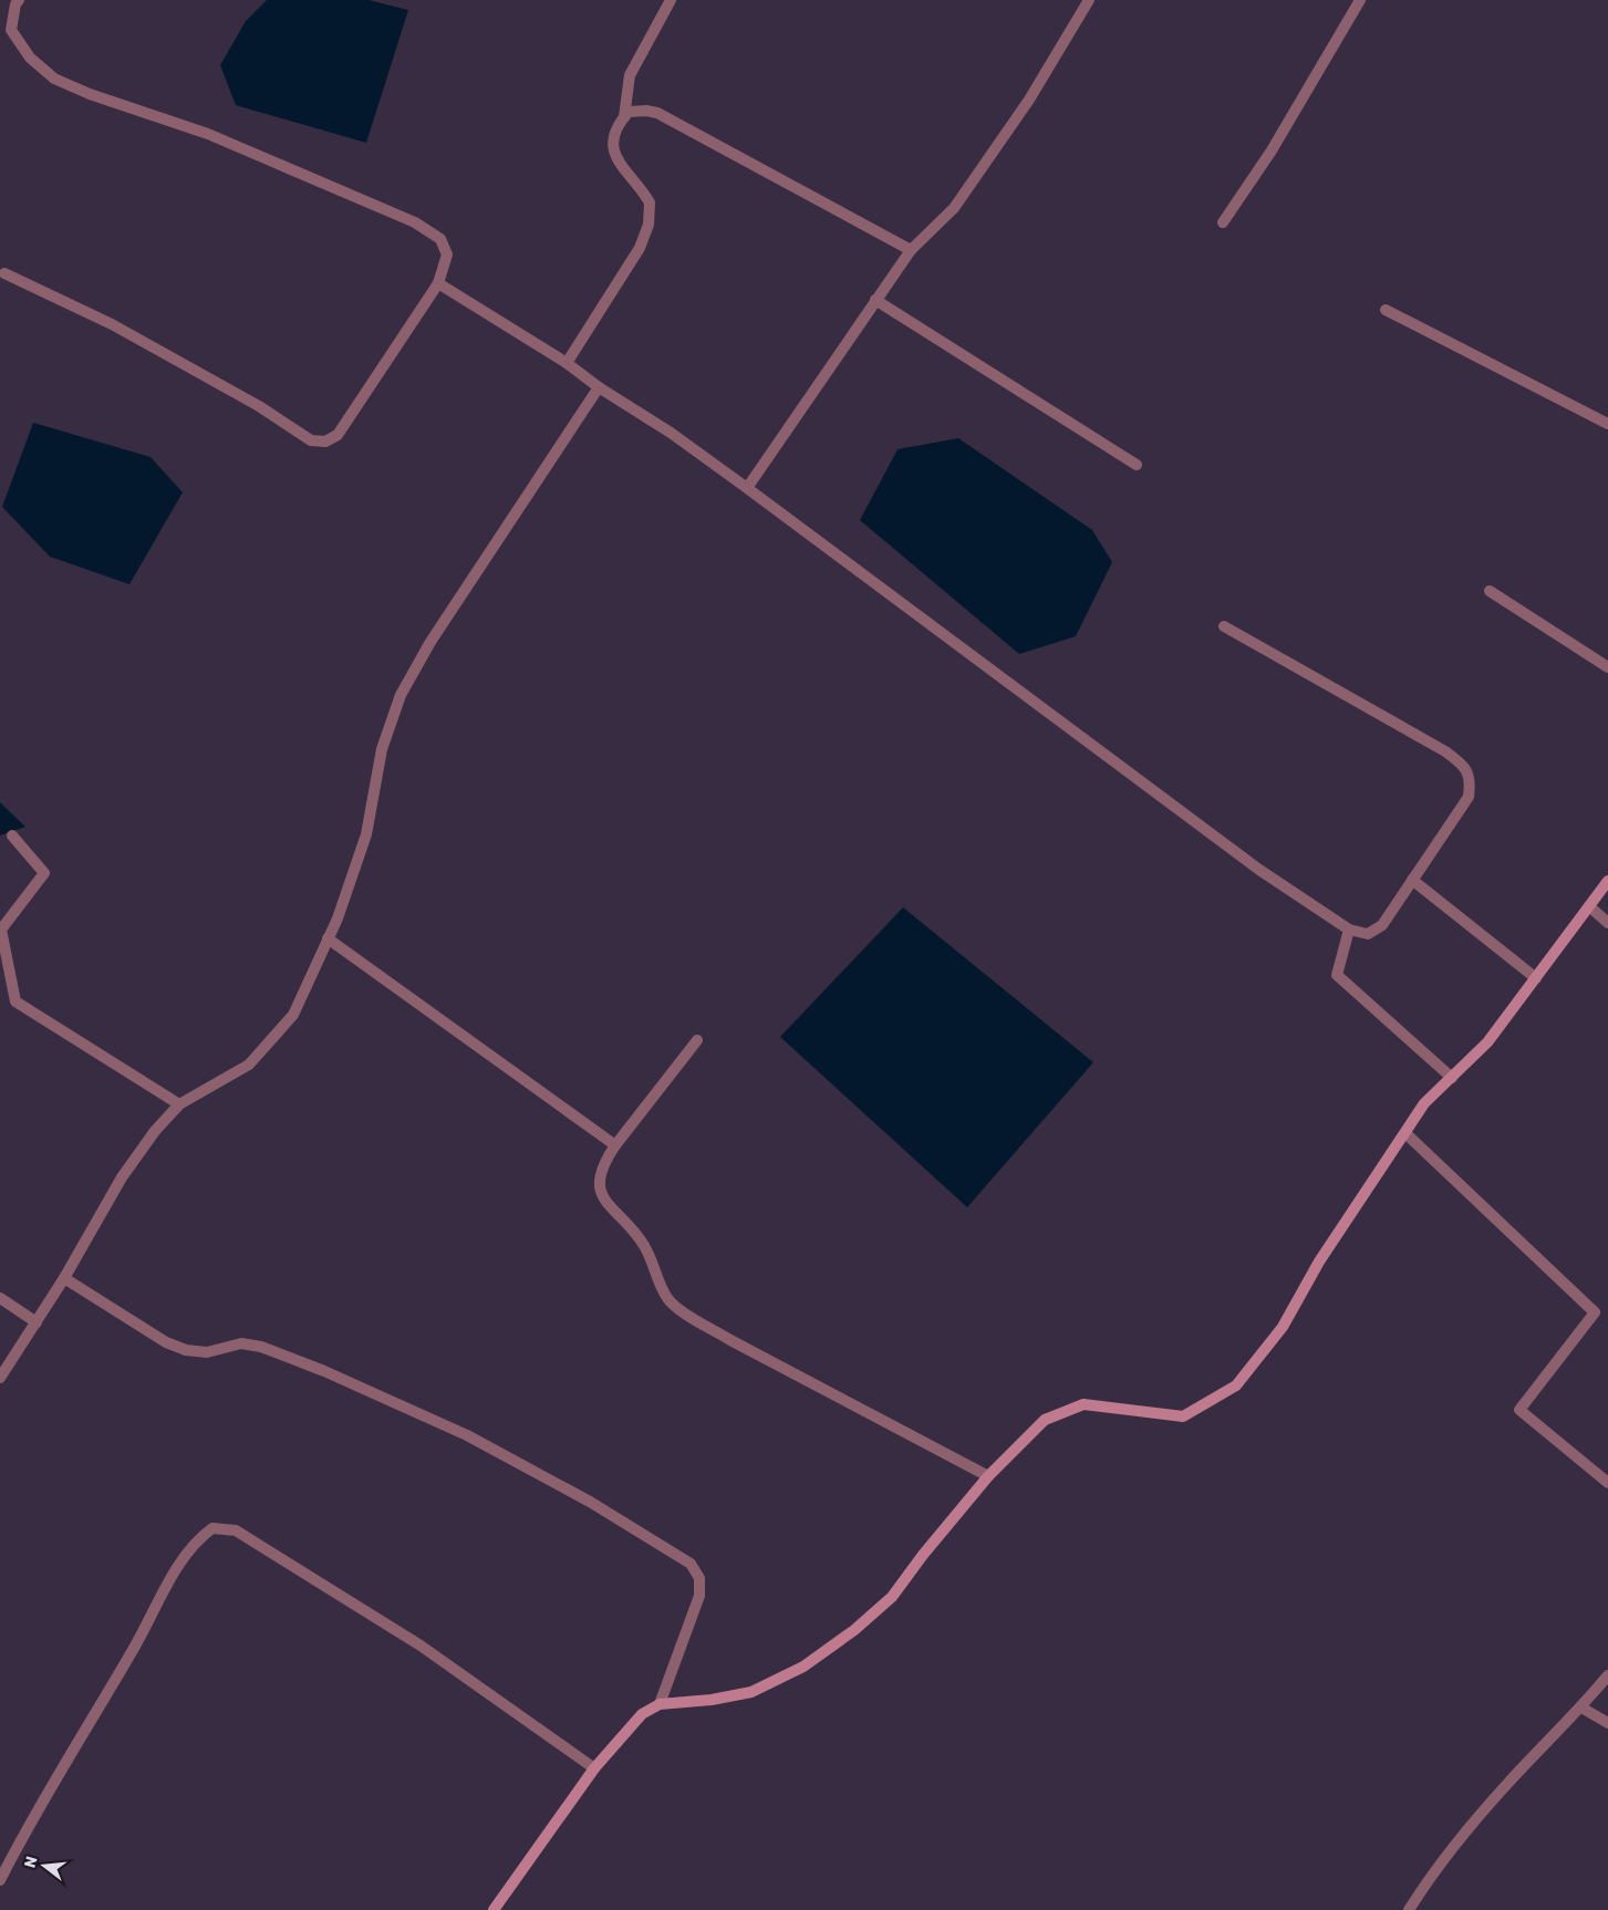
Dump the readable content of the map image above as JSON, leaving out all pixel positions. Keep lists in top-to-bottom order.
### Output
{
  "north": "left"
}
